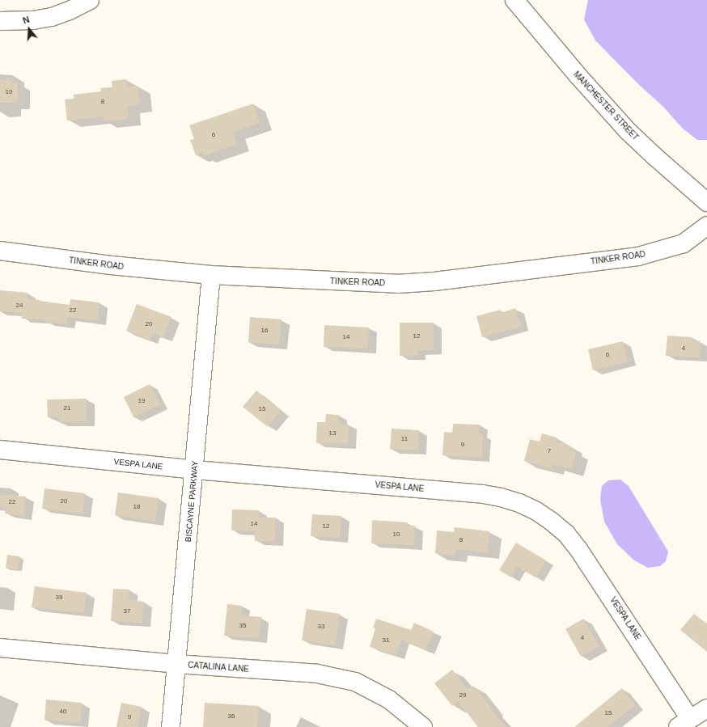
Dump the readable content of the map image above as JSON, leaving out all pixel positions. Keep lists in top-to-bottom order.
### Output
{
  "streets": {
    "street": [
      "MANCHESTER STREET",
      "TINKER ROAD",
      "VESPA LANE",
      "BISCAYNE PARKWAY",
      "CATALINA LANE"
    ]
  },
  "crossings": [
    ["TINKER ROAD", "BISCAYNE PARKWAY"],
    ["VESPA LANE", "BISCAYNE PARKWAY"],
    ["BISCAYNE PARKWAY", "CATALINA LANE"]
  ],
  "house_numbers": [
    "10",
    "8",
    "6",
    "24",
    "22",
    "20",
    "16",
    "12",
    "14",
    "4",
    "6",
    "19",
    "21",
    "15",
    "13",
    "11",
    "9",
    "7",
    "20",
    "22",
    "18",
    "14",
    "12",
    "10",
    "8",
    "39",
    "37",
    "35",
    "33",
    "4",
    "31",
    "29",
    "40",
    "15",
    "36",
    "9"
  ],
  "north": "top"
}
